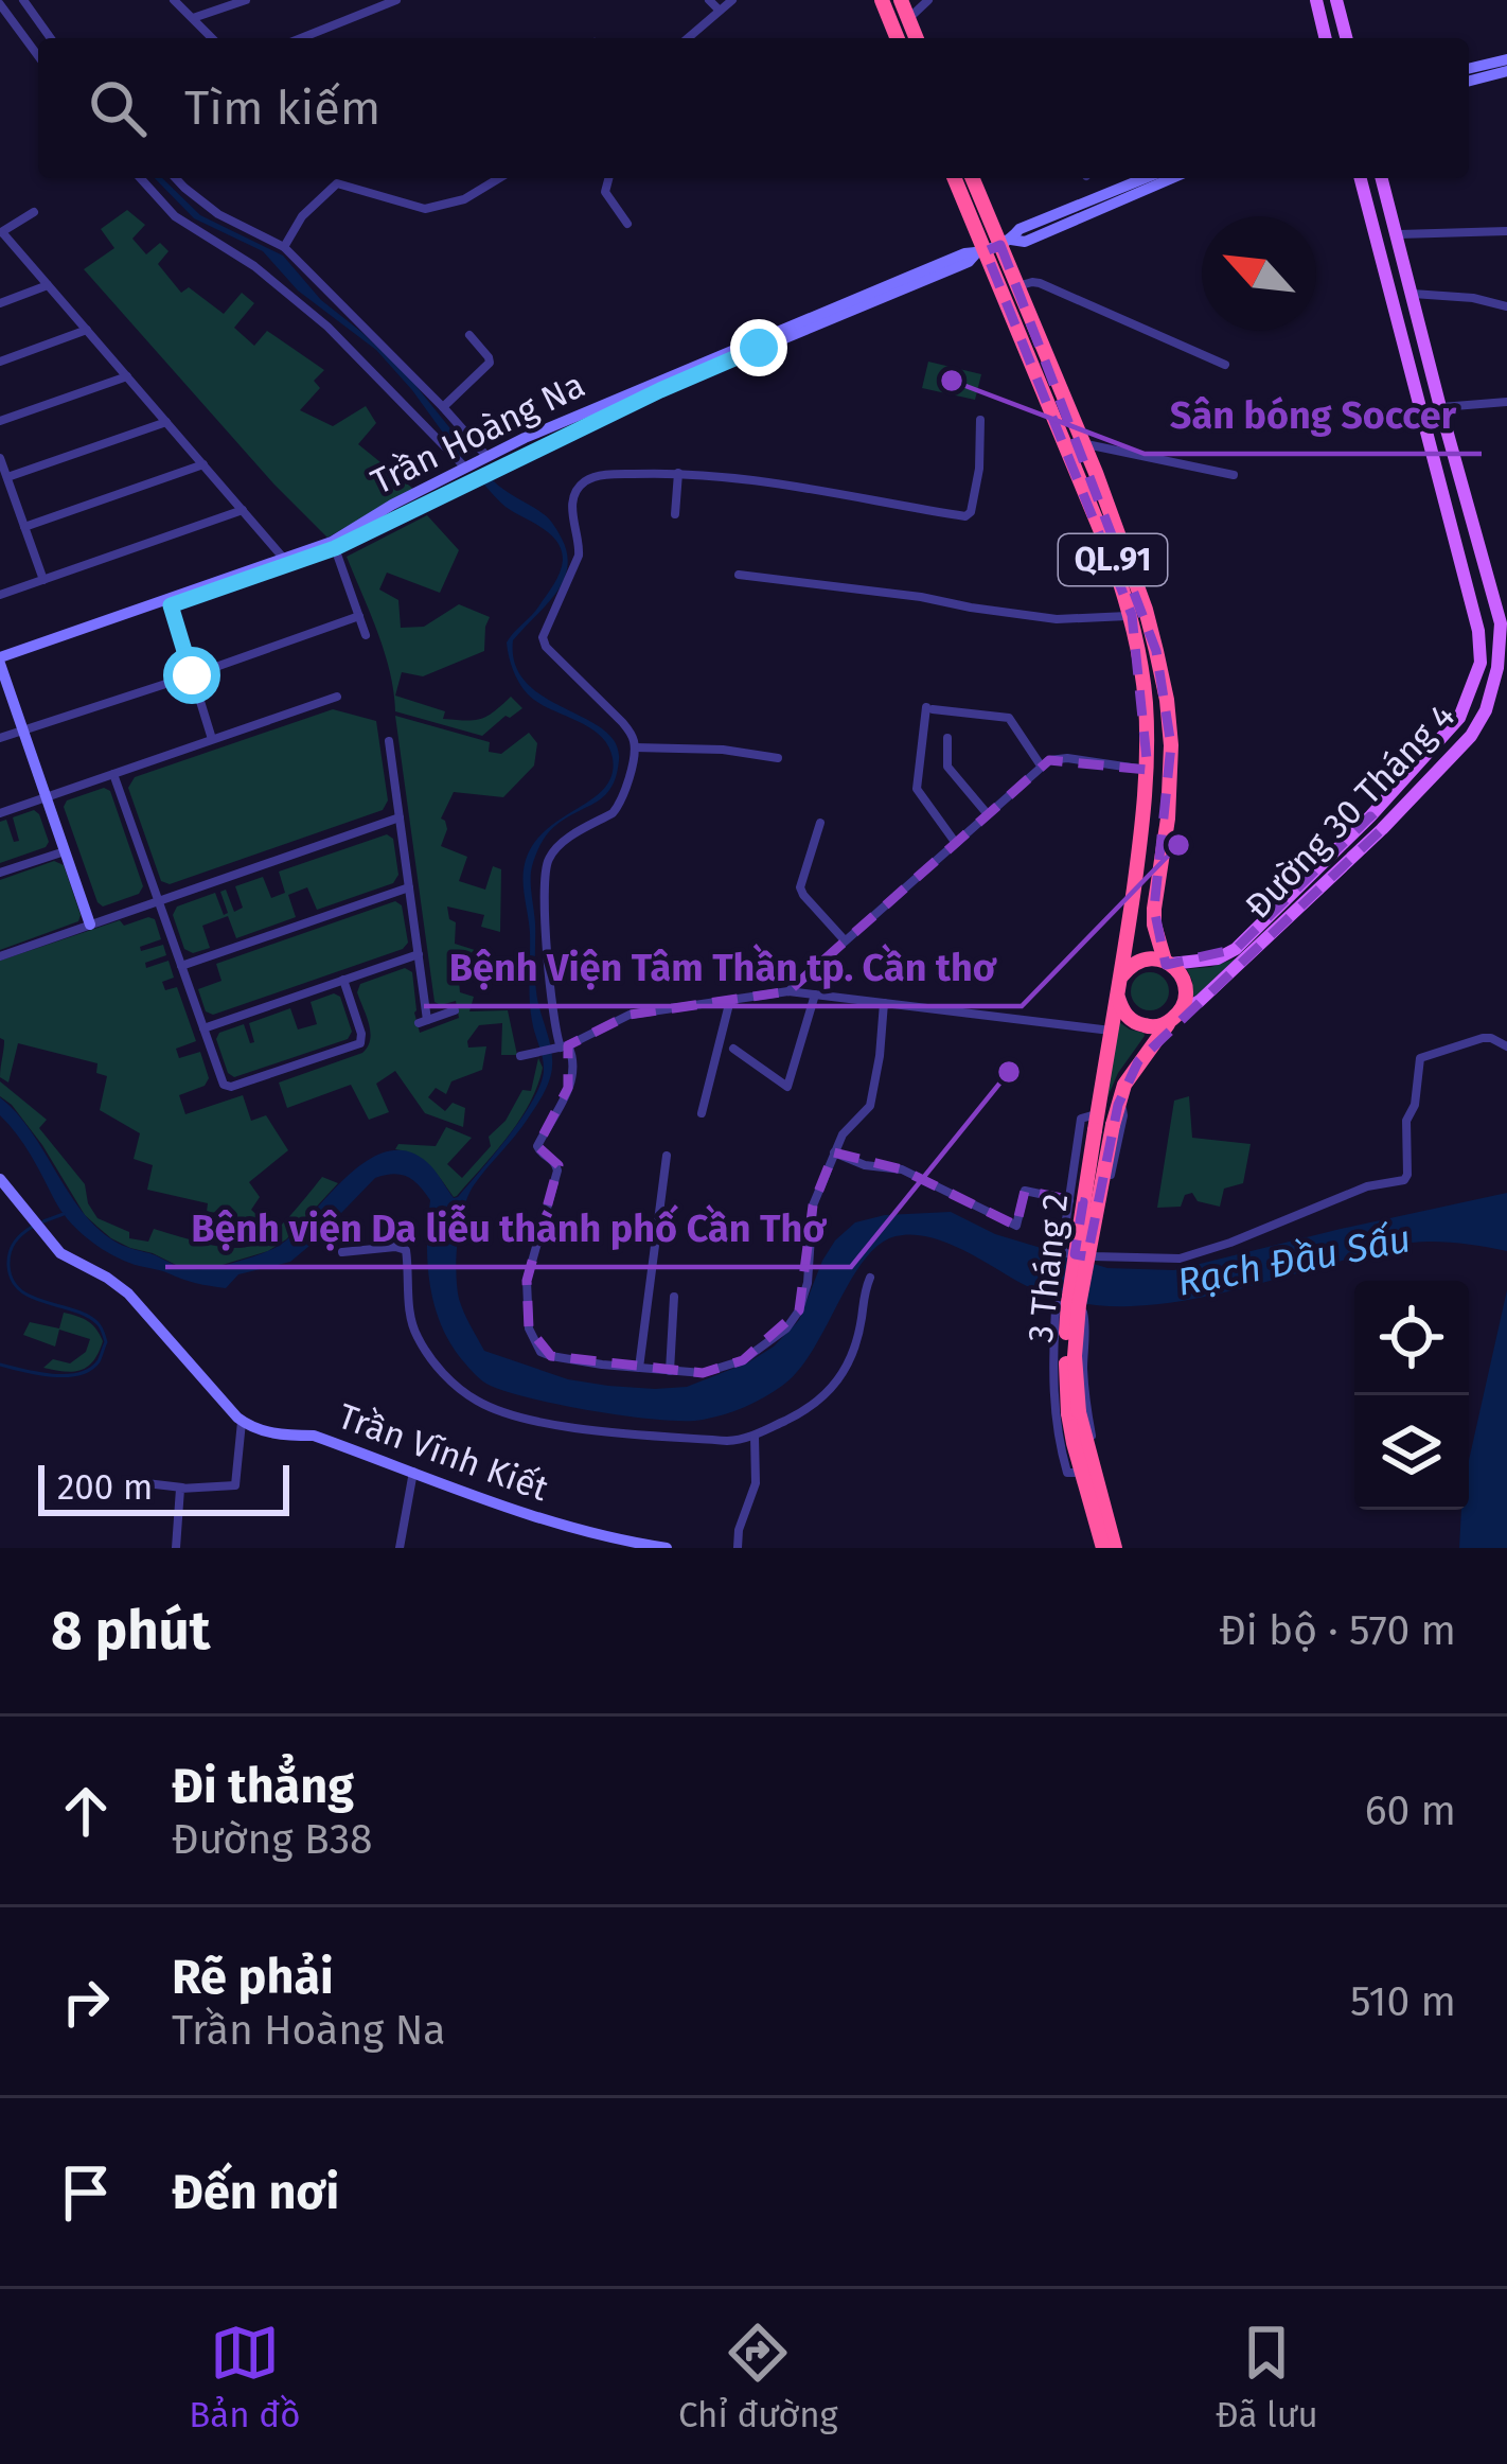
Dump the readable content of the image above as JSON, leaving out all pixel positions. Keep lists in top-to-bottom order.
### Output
{
  "streets": {
    "highway": ["QL.91", "3 Tháng 2"],
    "main road": ["Trần Hoàng Na", "Đường 30 Tháng 4", "Trần Vĩnh Kiết"]
  },
  "crossings": [
    ["Trần Hoàng Na", "QL.91"],
    ["QL.91", "Đường 30 Tháng 4"],
    ["QL.91", "3 Tháng 2"],
    ["Đường 30 Tháng 4", "3 Tháng 2"]
  ],
  "water": ["Rạch Đầu Sấu"],
  "places": ["Sân bóng Soccer", "Bệnh Viện Tâm Thần tp. Cần thơ", "Bệnh viện Da liễu thành phố Cần Thơ"],
  "scale_bar": "200 m",
  "north": "top left",
  "page": {
    "search": "Tìm kiếm",
    "scale": "200 m",
    "heading": ["8 phút", "Đi bộ · 570 m"],
    "list": [
      ["Đi thẳng", "Đường B38", "60 m"],
      ["Rẽ phải", "Trần Hoàng Na", "510 m"],
      "Đến nơi"
    ],
    "nav": ["Bản đồ", "Chỉ đường", "Đã lưu"]
  }
}
